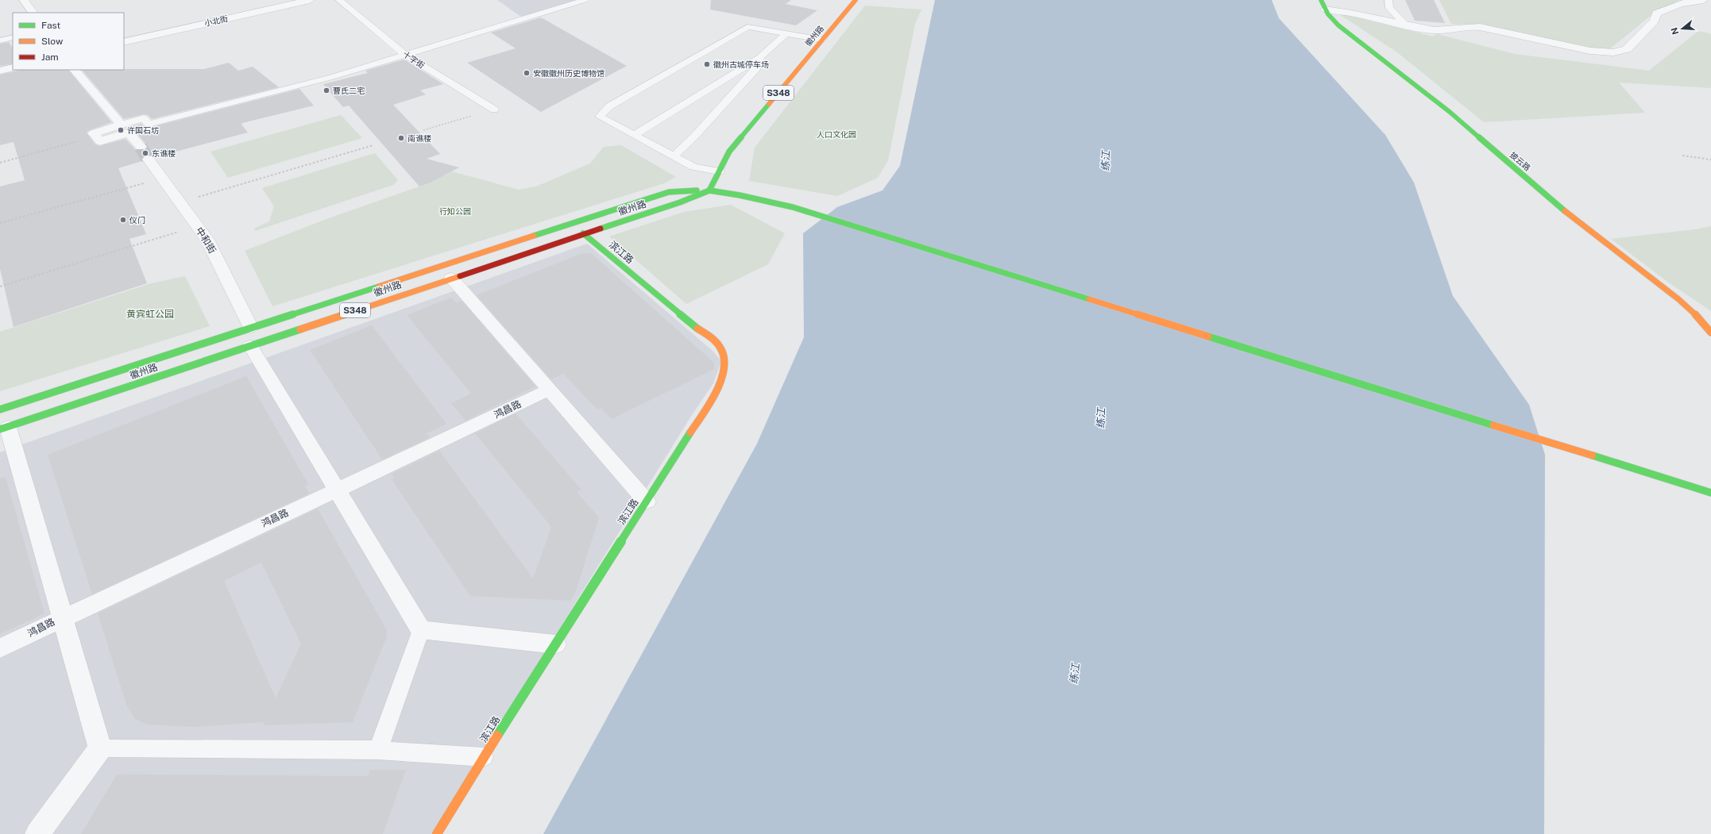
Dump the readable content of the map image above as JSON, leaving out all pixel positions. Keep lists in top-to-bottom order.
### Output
{
  "streets": {
    "street": [
      "小北街",
      "徽州路",
      "S348",
      "披云路",
      "中和街",
      "滨江路",
      "鸿昌路"
    ],
    "lane": ["十字街"]
  },
  "crossings": [
    ["徽州路", "中和街"],
    ["徽州路", "滨江路"],
    ["中和街", "鸿昌路"]
  ],
  "water": ["练江"],
  "parks": ["人口文化园", "行知公园", "黄宾虹公园"],
  "places": [
    "徽州古城停车场",
    "安徽徽州历史博物馆",
    "曹氏二宅",
    "许国石坊",
    "南谯楼",
    "东谯楼",
    "仪门"
  ],
  "legend": ["Fast", "Slow", "Jam"],
  "north": "left"
}
